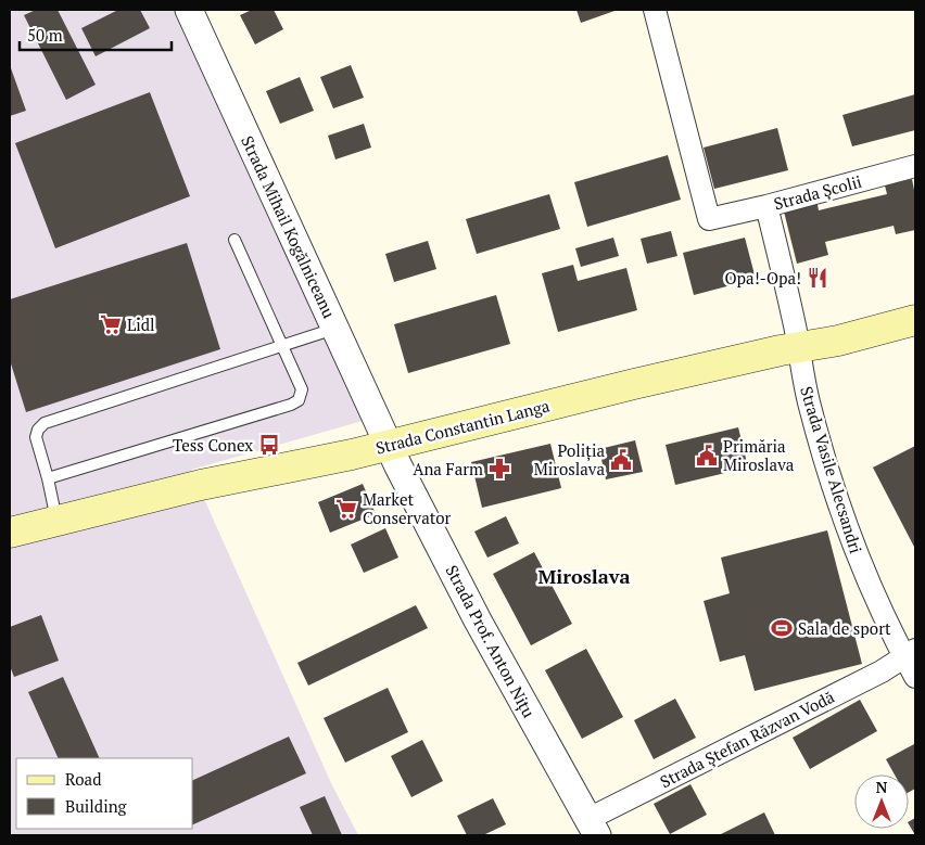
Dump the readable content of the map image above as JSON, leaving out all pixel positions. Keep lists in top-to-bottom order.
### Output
{
  "streets": {
    "main road": ["Strada Constantin Langa"],
    "street": [
      "Strada Școlii",
      "Strada Mihail Kogălniceanu",
      "Strada Vasile Alecsandri",
      "Strada Prof. Anton Nițu",
      "Strada Ștefan Răzvan Vodă"
    ]
  },
  "crossings": [
    ["Strada Școlii", "Strada Constantin Langa"],
    ["Strada Școlii", "Strada Vasile Alecsandri"],
    ["Strada Mihail Kogălniceanu", "Strada Constantin Langa"],
    ["Strada Mihail Kogălniceanu", "Strada Prof. Anton Nițu"],
    ["Strada Constantin Langa", "Strada Vasile Alecsandri"],
    ["Strada Constantin Langa", "Strada Prof. Anton Nițu"],
    ["Strada Vasile Alecsandri", "Strada Ștefan Răzvan Vodă"],
    ["Strada Prof. Anton Nițu", "Strada Ștefan Răzvan Vodă"]
  ],
  "districts": ["Miroslava"],
  "places": {
    "restaurant": ["Opa!-Opa!"],
    "supermarket": ["Lidl", "Market Conservator"],
    "bus stop": ["Tess Conex"],
    "public building": ["Primăria Miroslava", "Poliția Miroslava"],
    "pharmacy": ["Ana Farm"],
    "sports": ["Sala de sport"]
  },
  "legend": ["Road", "Building"],
  "scale_bar": "50 m",
  "north": "top"
}
